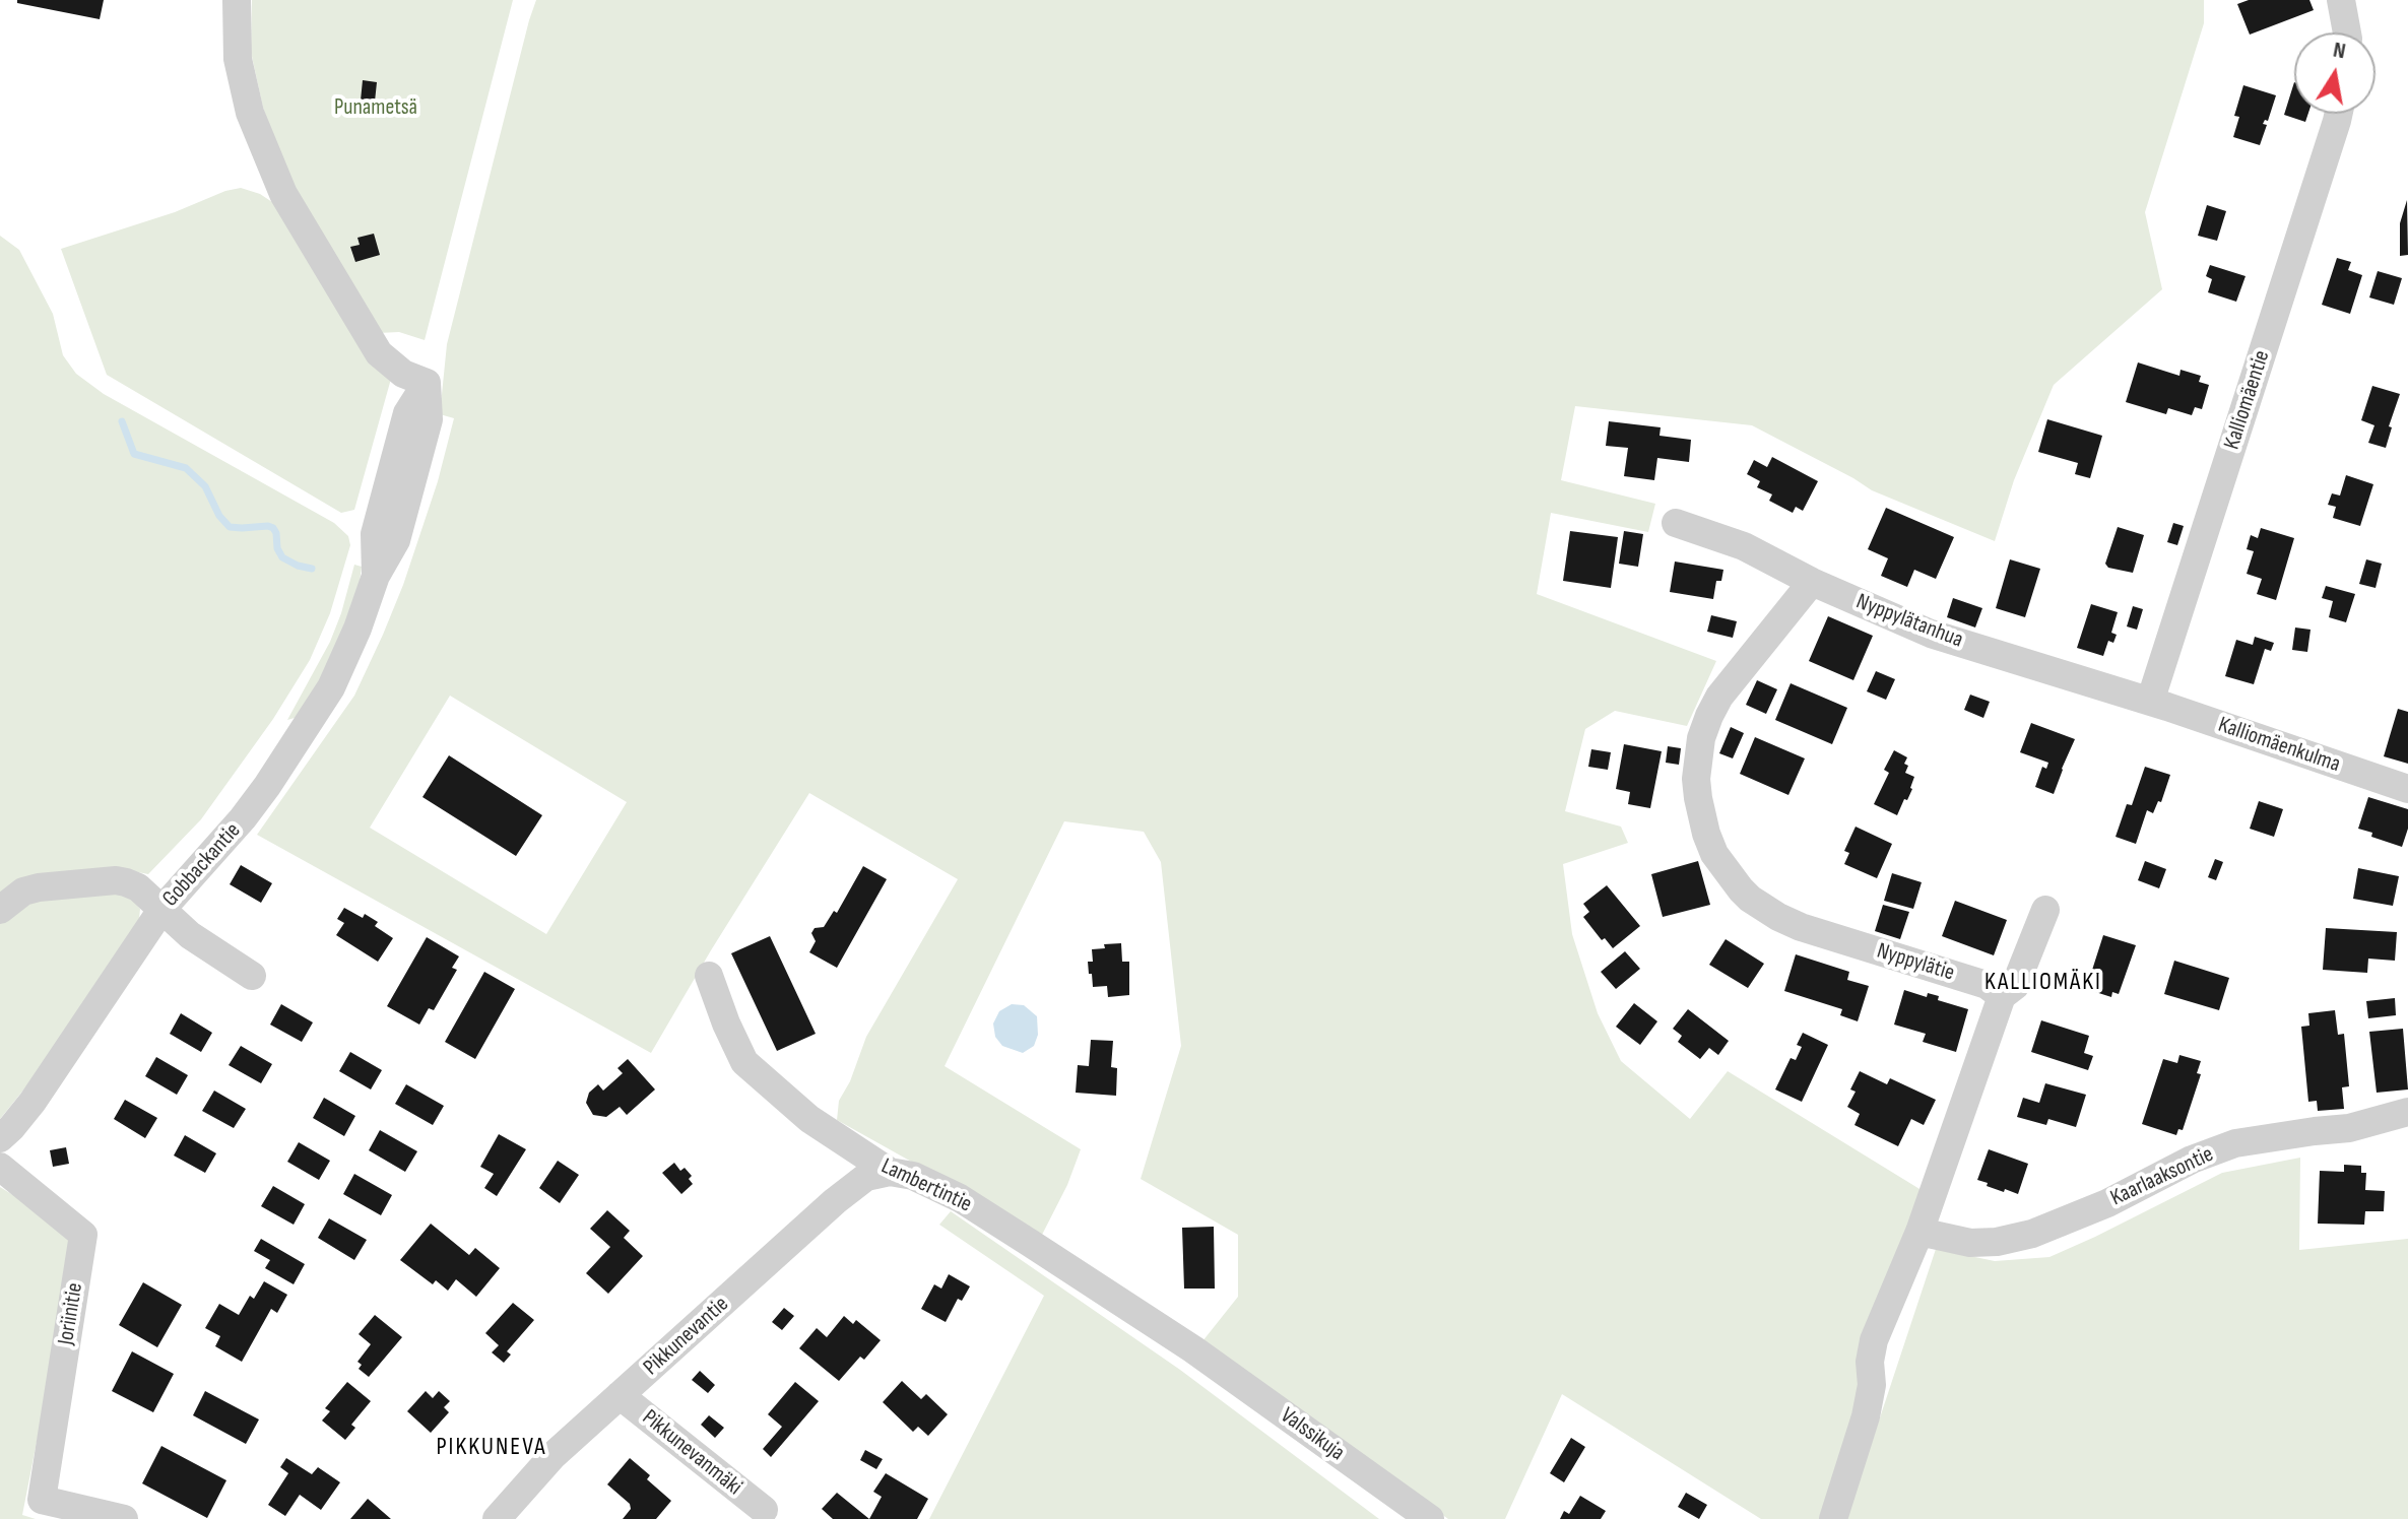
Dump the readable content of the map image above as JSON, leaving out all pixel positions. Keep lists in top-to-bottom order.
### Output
{
  "streets": {
    "street": [
      "Kalliomäentie",
      "Nyppylätanhua",
      "Kalliomäenkulma",
      "Gobbackantie",
      "Nyppylätie",
      "Kaarlaaksontie",
      "Lambertintie",
      "Joriinitie",
      "Pikkunevantie",
      "Valssikuja",
      "Pikkunevanmäki"
    ]
  },
  "crossings": [
    ["Kalliomäentie", "Nyppylätanhua"],
    ["Kalliomäentie", "Kalliomäenkulma"],
    ["Nyppylätanhua", "Kalliomäenkulma"],
    ["Nyppylätanhua", "Nyppylätie"],
    ["Lambertintie", "Pikkunevantie"],
    ["Lambertintie", "Valssikuja"],
    ["Pikkunevantie", "Pikkunevanmäki"]
  ],
  "districts": ["KALLIOMÄKI", "PIKKUNEVA"],
  "parks": ["Punametsä"],
  "north": "top"
}
